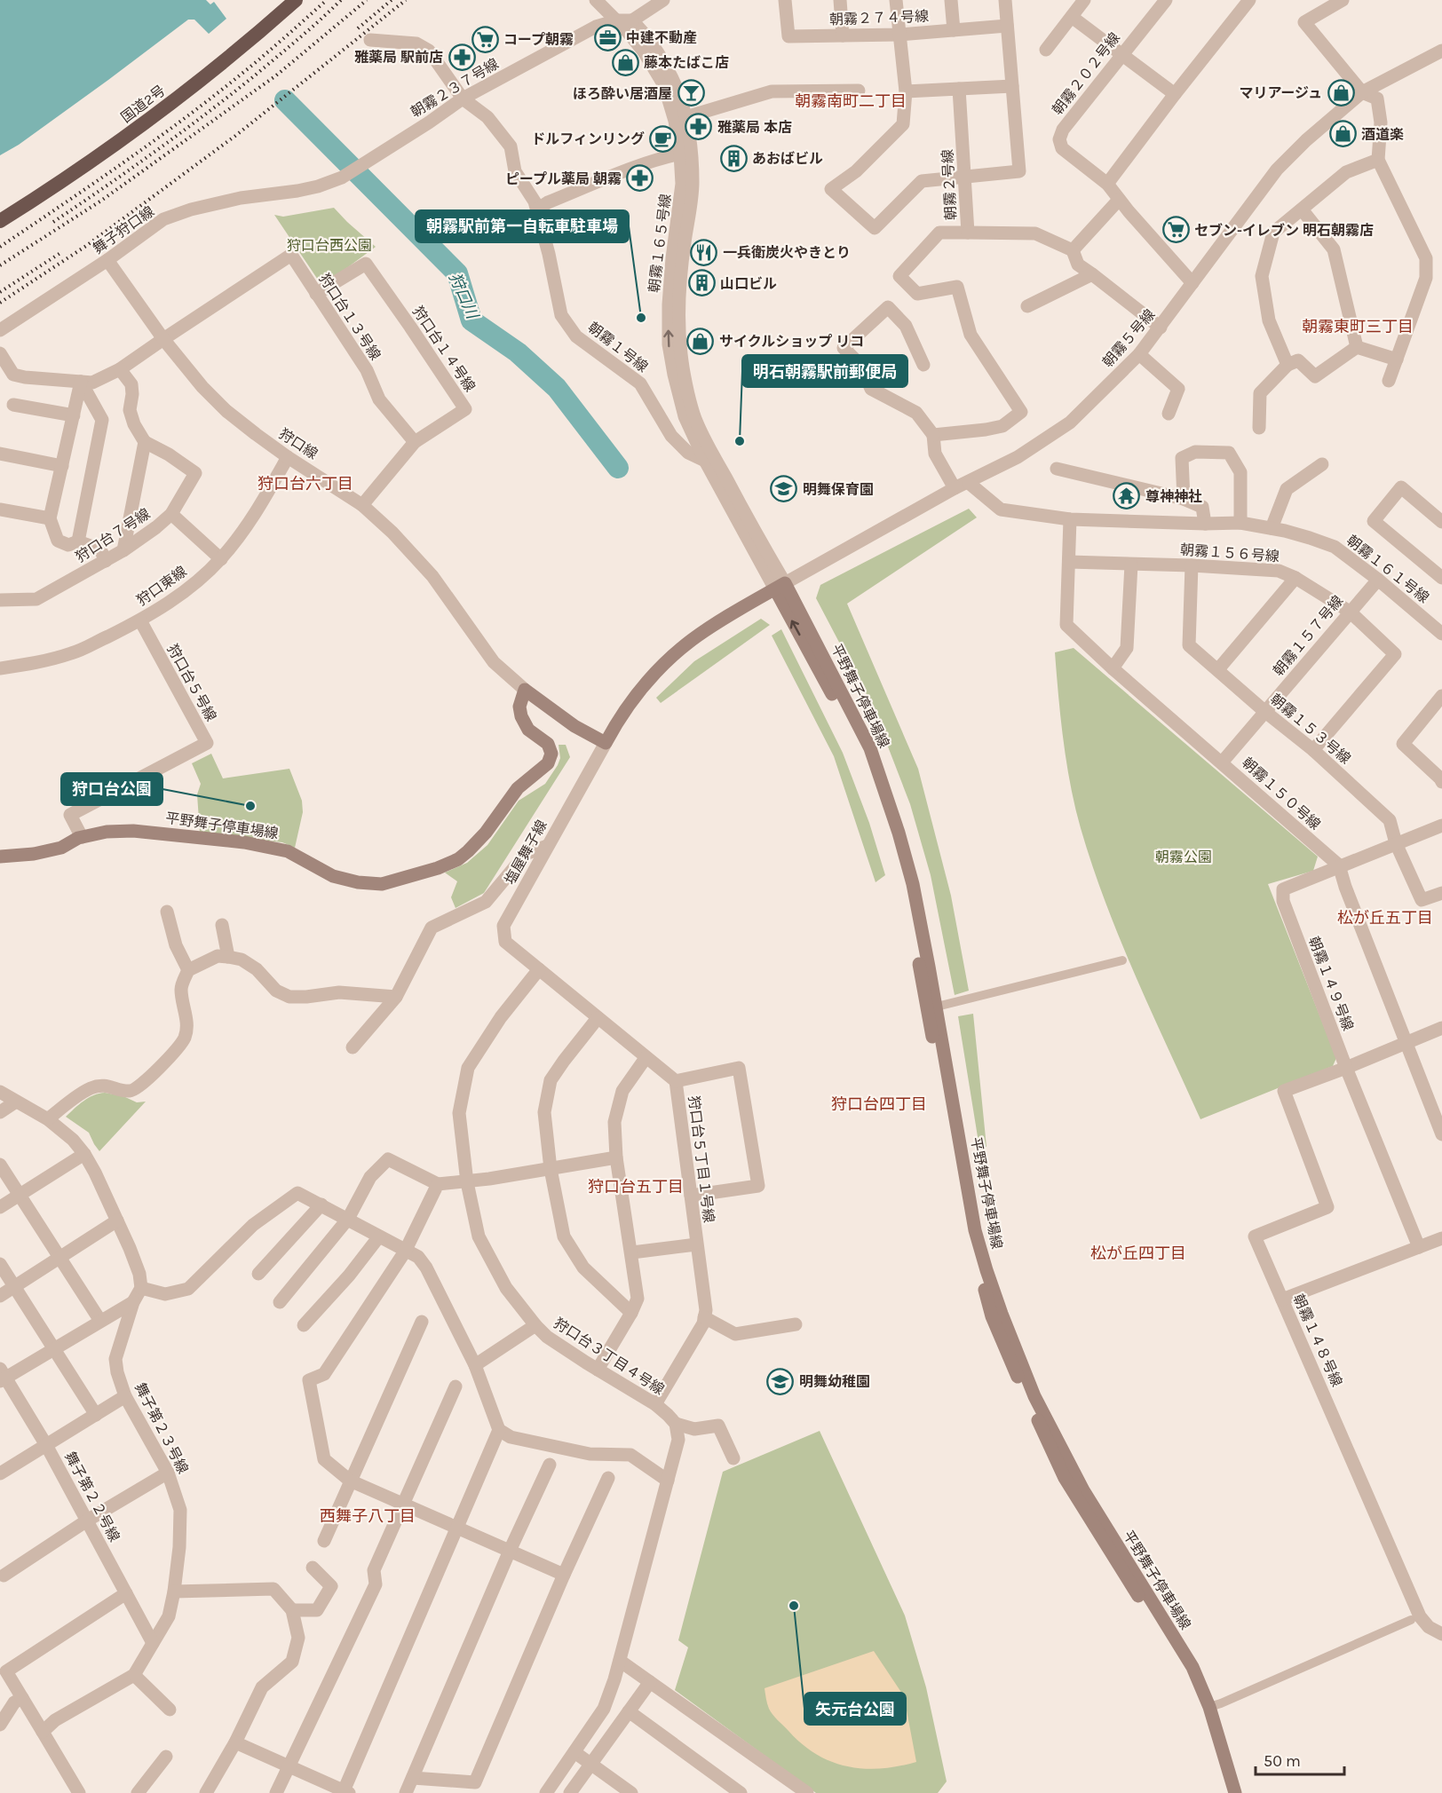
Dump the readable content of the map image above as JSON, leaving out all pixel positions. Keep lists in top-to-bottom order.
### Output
{
  "streets": {
    "highway": ["国道2号"],
    "main road": ["平野舞子停車場線"],
    "street": [
      "朝霧２７４号線",
      "朝霧２０２号線",
      "朝霧２３７号線",
      "朝霧２号線",
      "舞子狩口線",
      "朝霧１６５号線",
      "狩口台１３号線",
      "朝霧５号線",
      "朝霧１号線",
      "狩口台１４号線",
      "狩口線",
      "狩口台７号線",
      "朝霧１５６号線",
      "朝霧１６１号線",
      "狩口東線",
      "朝霧１５７号線",
      "狩口台５号線",
      "朝霧１５３号線",
      "朝霧１５０号線",
      "塩屋舞子線",
      "朝霧１４９号線",
      "狩口台５丁目１号線",
      "朝霧１４８号線",
      "狩口台３丁目４号線",
      "舞子第２３号線",
      "舞子第２２号線"
    ]
  },
  "crossings": [
    ["朝霧２０２号線", "朝霧５号線"],
    ["朝霧２３７号線", "舞子狩口線"],
    ["朝霧２３７号線", "朝霧１６５号線"],
    ["朝霧２３７号線", "朝霧１号線"],
    ["舞子狩口線", "狩口線"],
    ["朝霧１６５号線", "朝霧５号線"],
    ["朝霧１６５号線", "朝霧１号線"],
    ["朝霧１６５号線", "平野舞子停車場線"],
    ["狩口台１３号線", "狩口台１４号線"],
    ["狩口台１３号線", "狩口線"],
    ["朝霧５号線", "朝霧１６１号線"],
    ["朝霧５号線", "平野舞子停車場線"],
    ["狩口台１４号線", "狩口線"],
    ["狩口線", "狩口東線"],
    ["狩口線", "平野舞子停車場線"],
    ["朝霧１５６号線", "朝霧１５７号線"],
    ["朝霧１５６号線", "朝霧１５３号線"],
    ["朝霧１５６号線", "朝霧１５０号線"],
    ["朝霧１６１号線", "朝霧１５７号線"],
    ["朝霧１６１号線", "朝霧１５０号線"],
    ["狩口東線", "狩口台５号線"],
    ["朝霧１５７号線", "朝霧１５３号線"],
    ["朝霧１５７号線", "朝霧１５０号線"],
    ["狩口台５号線", "平野舞子停車場線"],
    ["朝霧１５３号線", "朝霧１４９号線"],
    ["朝霧１５０号線", "朝霧１４９号線"],
    ["塩屋舞子線", "狩口台５丁目１号線"],
    ["塩屋舞子線", "狩口台３丁目４号線"],
    ["朝霧１４９号線", "朝霧１４８号線"],
    ["狩口台５丁目１号線", "狩口台３丁目４号線"],
    ["舞子第２３号線", "舞子第２２号線"]
  ],
  "districts": [
    "朝霧南町二丁目",
    "朝霧東町三丁目",
    "狩口台六丁目",
    "松が丘五丁目",
    "狩口台四丁目",
    "狩口台五丁目",
    "松が丘四丁目",
    "西舞子八丁目"
  ],
  "water": ["狩口川"],
  "parks": ["狩口台西公園", "朝霧公園"],
  "places": {
    "office": ["中建不動産"],
    "supermarket": ["コープ朝霧", "セブン-イレブン 明石朝霧店"],
    "pharmacy": ["雅薬局 駅前店", "雅薬局 本店", "ピープル薬局 朝霧"],
    "shop": [
      "藤本たばこ店",
      "マリアージュ",
      "酒道楽",
      "サイクルショップ リコ"
    ],
    "bar": ["ほろ酔い居酒屋"],
    "cafe": ["ドルフィンリング"],
    "building": ["あおばビル", "山口ビル"],
    "restaurant": ["一兵衛炭火やきとり"],
    "other": [
      "朝霧駅前第一自転車駐車場",
      "明石朝霧駅前郵便局",
      "狩口台公園",
      "矢元台公園"
    ],
    "school or university": ["明舞保育園", "明舞幼稚園"],
    "temple": ["尊神神社"]
  },
  "scale_bar": "50 m"
}
